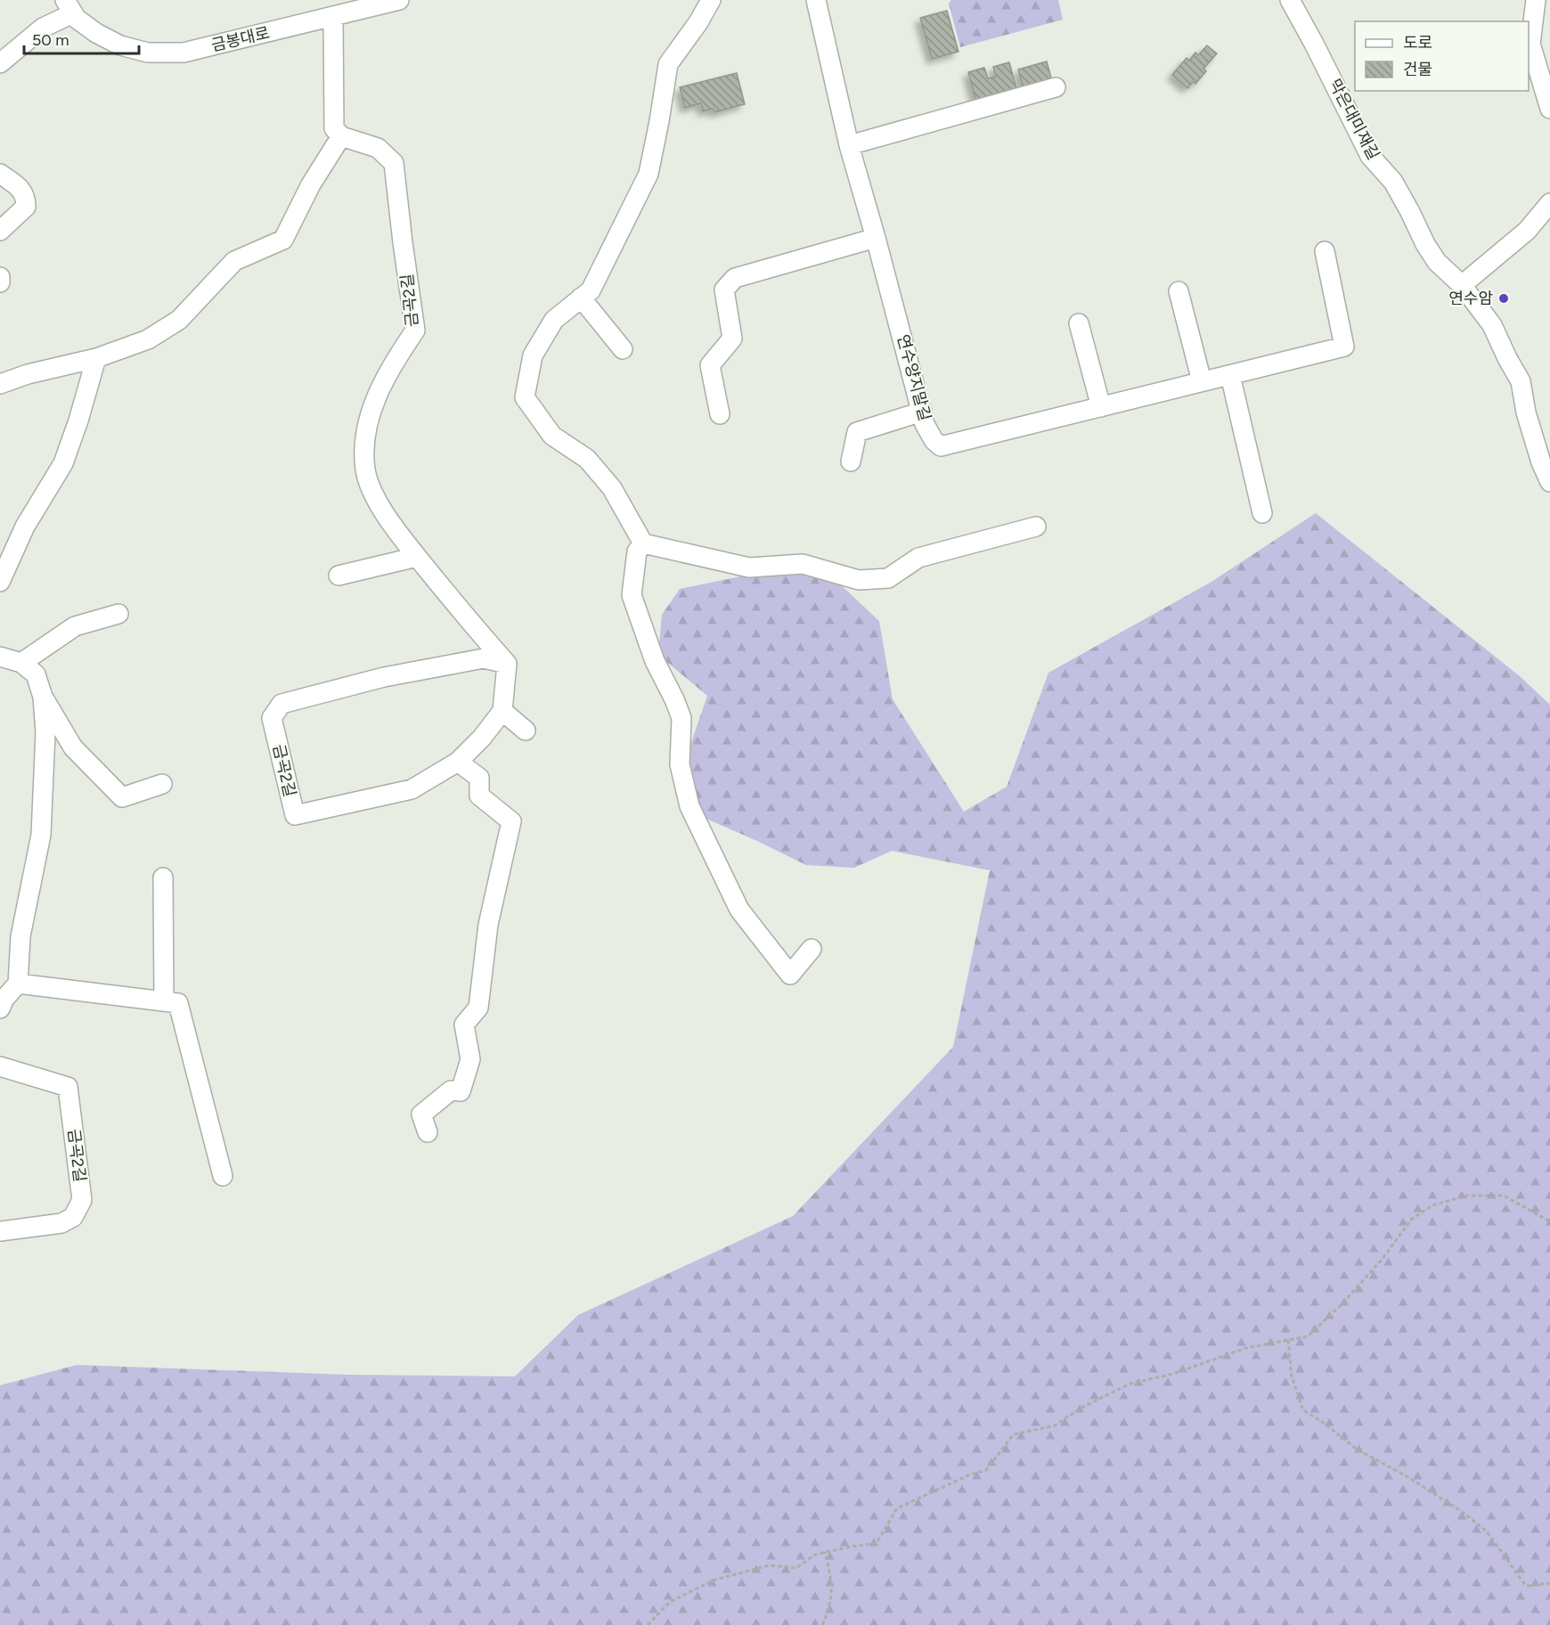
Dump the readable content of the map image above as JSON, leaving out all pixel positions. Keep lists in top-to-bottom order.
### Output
{
  "streets": {
    "street": [
      "금봉대로",
      "막은대미재길",
      "금곡2길",
      "연수양지말길"
    ]
  },
  "places": ["연수암"],
  "legend": ["도로", "건물"],
  "scale_bar": "50 m"
}
